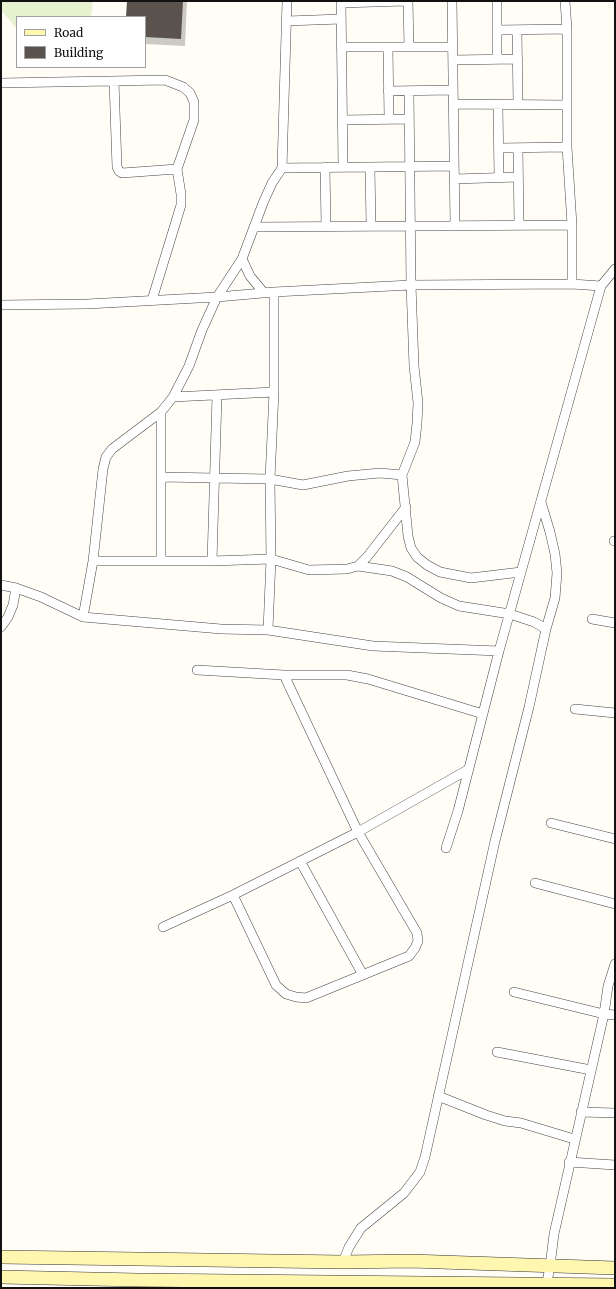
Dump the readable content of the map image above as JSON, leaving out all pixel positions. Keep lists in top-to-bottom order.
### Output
{
  "legend": ["Road", "Building"]
}
